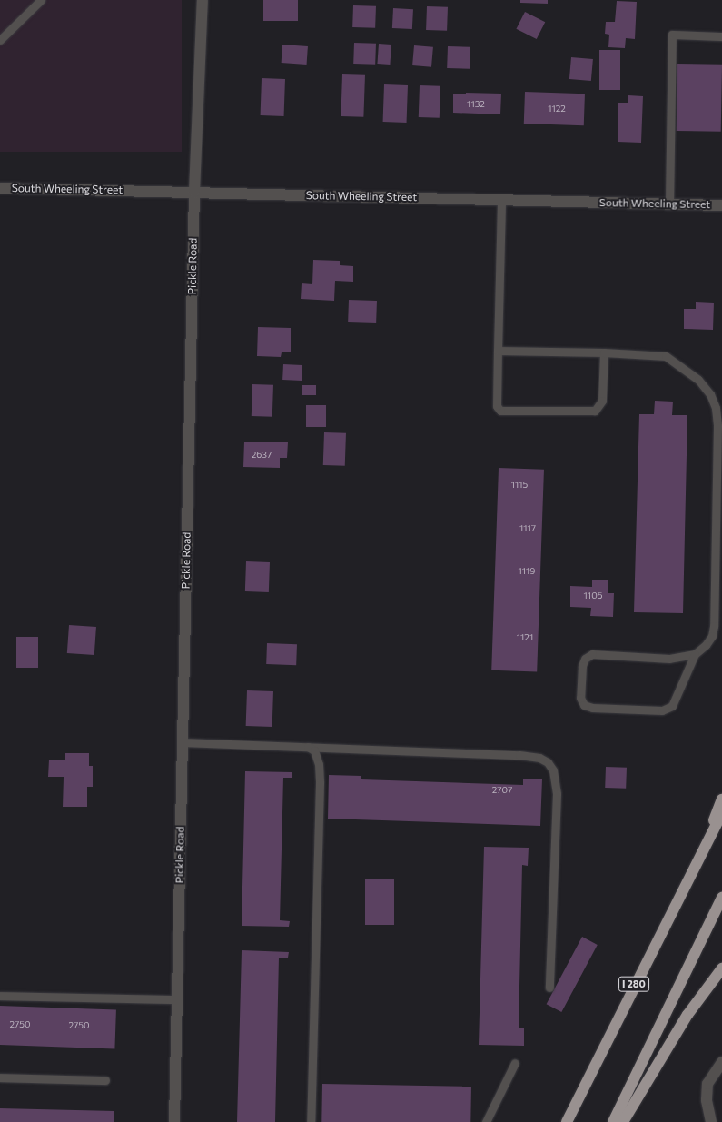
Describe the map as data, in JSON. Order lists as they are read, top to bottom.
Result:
{
  "streets": {
    "highway": ["I 280"],
    "street": ["South Wheeling Street", "Pickle Road"]
  },
  "crossings": [
    ["South Wheeling Street", "Pickle Road"]
  ],
  "house_numbers": [
    "1132",
    "1122",
    "2637",
    "1115",
    "1117",
    "1119",
    "1105",
    "1121",
    "2707",
    "2750",
    "2750"
  ]
}
